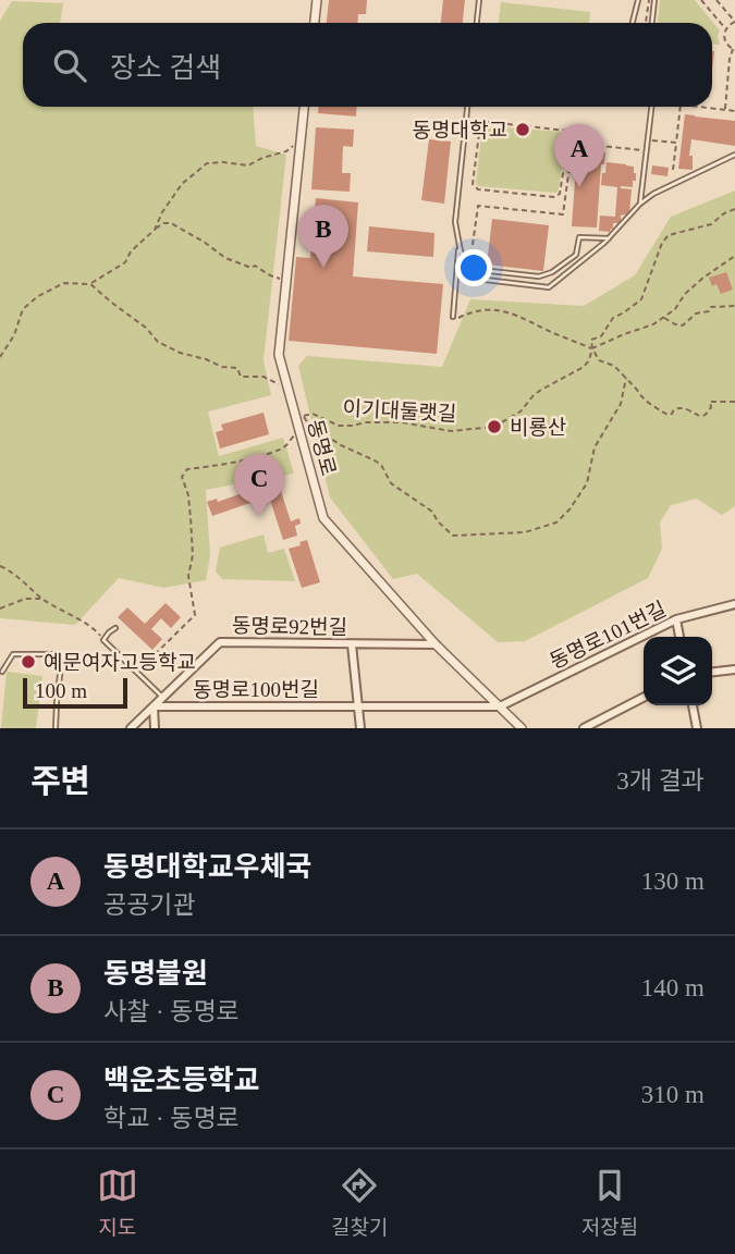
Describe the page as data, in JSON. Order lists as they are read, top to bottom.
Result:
{
  "streets": {
    "street": [
      "동명로",
      "동명로92번길",
      "동명로101번길",
      "동명로100번길"
    ],
    "path": ["이기대둘랫길"]
  },
  "crossings": [
    ["동명로", "동명로92번길"],
    ["동명로", "동명로101번길"],
    ["동명로", "동명로100번길"],
    ["동명로92번길", "동명로100번길"],
    ["동명로101번길", "동명로100번길"]
  ],
  "places": ["동명대학교", "비룡산", "예문여자고등학교"],
  "scale_bar": "100 m",
  "page": {
    "search": "장소 검색",
    "pins": ["A", "B", "C"],
    "scale": "100 m",
    "heading": ["주변", "3개 결과"],
    "list": [
      {
        "mark": "A",
        "name": "동명대학교우체국",
        "note": "공공기관",
        "value": "130 m"
      },
      {
        "mark": "B",
        "name": "동명불원",
        "note": "사찰 · 동명로",
        "value": "140 m"
      },
      {
        "mark": "C",
        "name": "백운초등학교",
        "note": "학교 · 동명로",
        "value": "310 m"
      }
    ],
    "nav": ["지도", "길찾기", "저장됨"]
  }
}
